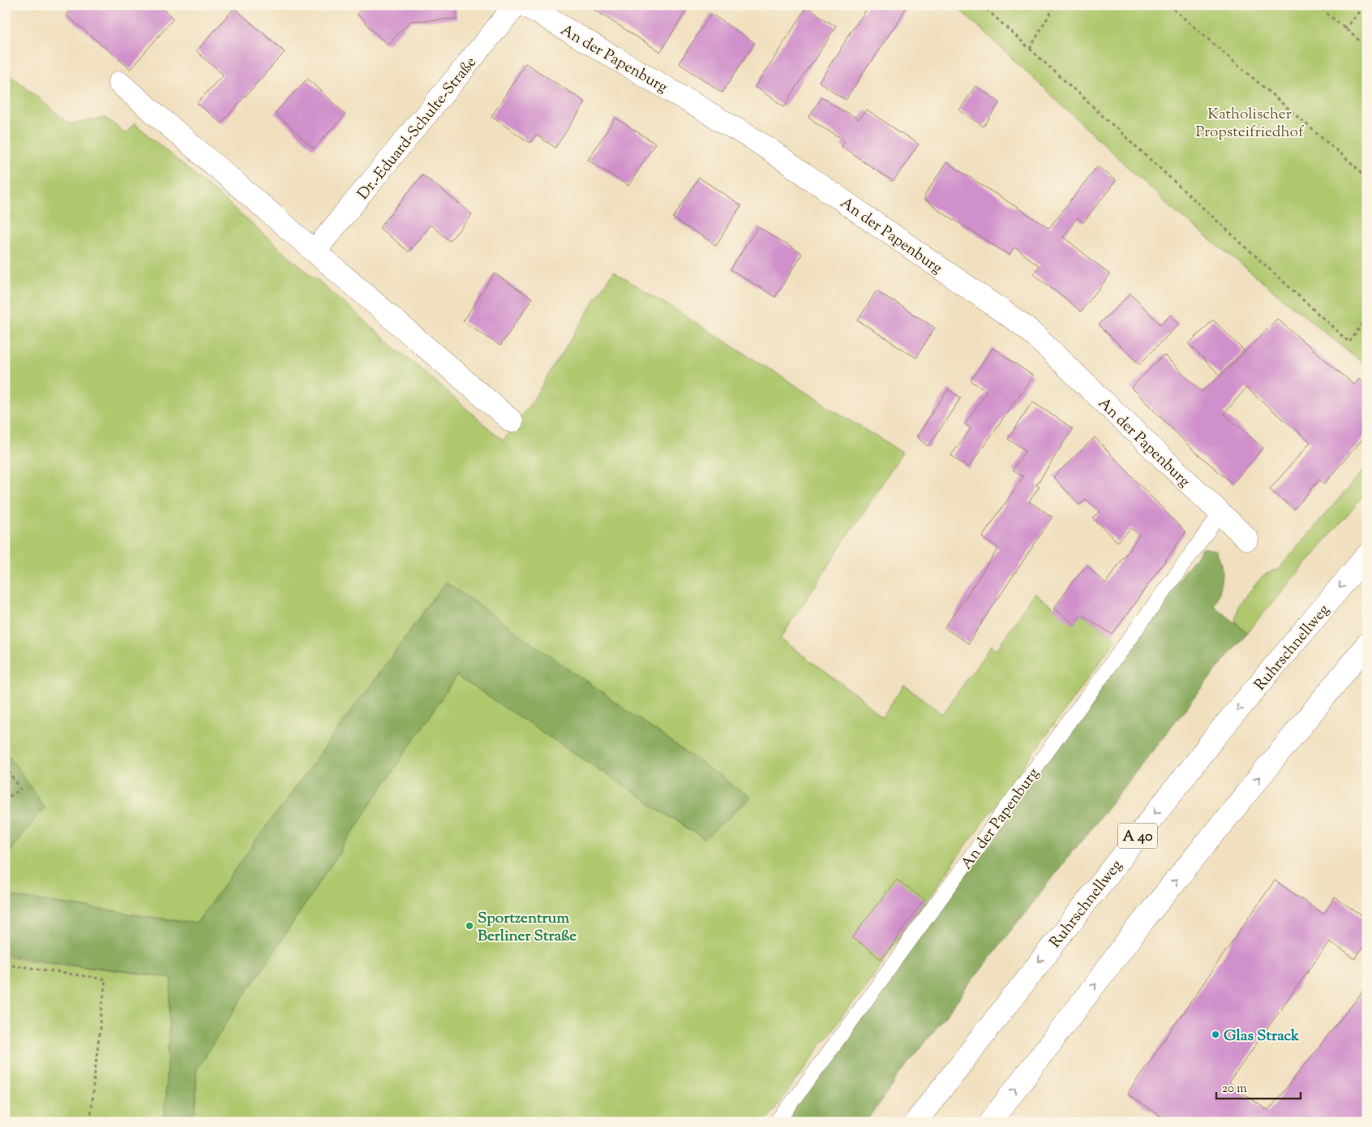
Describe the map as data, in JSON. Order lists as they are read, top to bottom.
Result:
{
  "streets": {
    "main road": [
      "An der Papenburg",
      "Dr.-Eduard-Schulte-Straße",
      "Ruhrschnellweg",
      "A 40"
    ]
  },
  "parks": ["Katholischer Propsteifriedhof"],
  "places": ["Sportzentrum Berliner Straße", "Glas Strack"],
  "scale_bar": "20 m"
}
